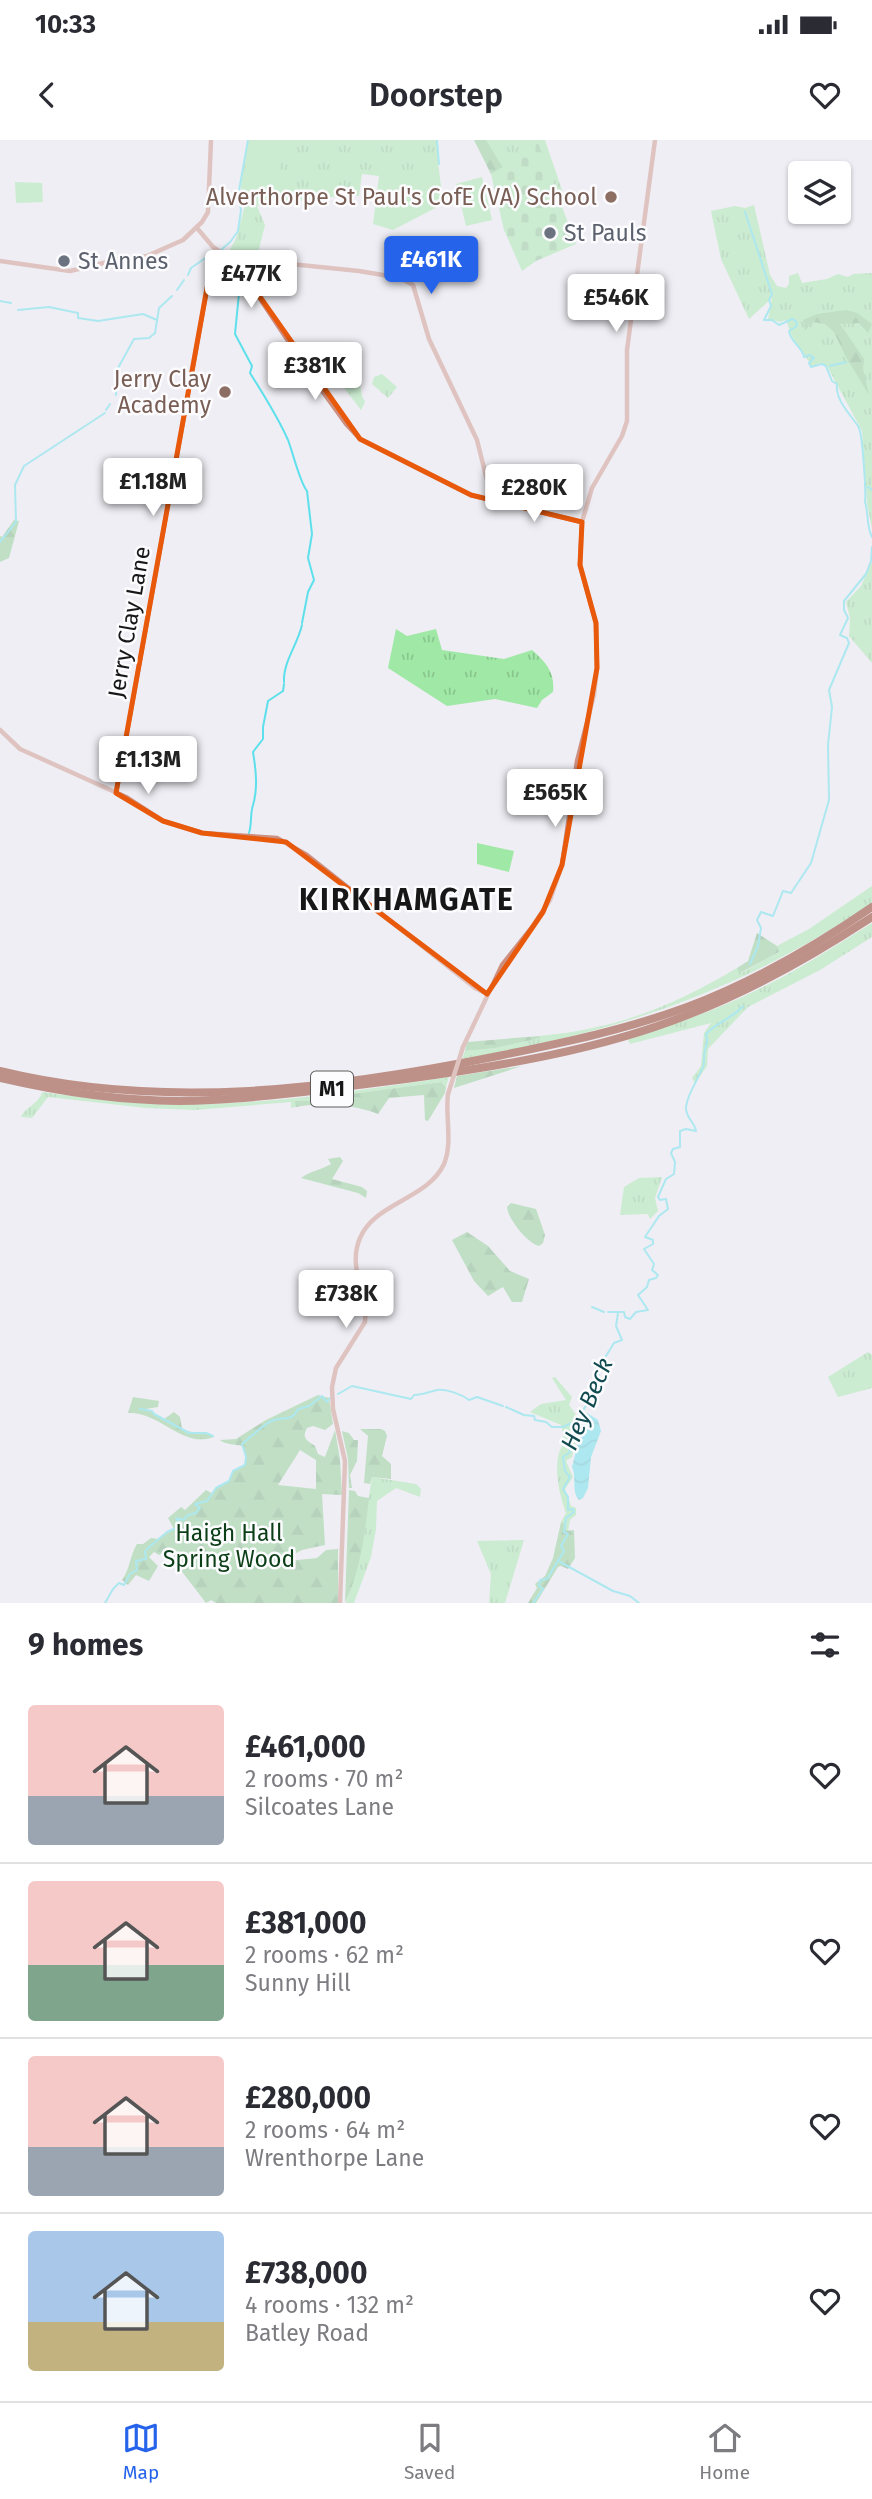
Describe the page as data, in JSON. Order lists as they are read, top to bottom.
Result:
{
  "streets": {
    "highway": ["M1"],
    "street": ["Jerry Clay Lane"]
  },
  "districts": ["KIRKHAMGATE"],
  "water": ["Hey Beck"],
  "parks": ["Haigh Hall Spring Wood"],
  "places": [
    "Alverthorpe St Paul's CofE (VA) School",
    "St Pauls",
    "St Annes",
    "Jerry Clay Academy"
  ],
  "page": {
    "status": "10:33",
    "header": "Doorstep",
    "price": [
      "£461K",
      "£477K",
      "£546K",
      "£381K",
      "£1.18M",
      "£280K",
      "£1.13M",
      "£565K",
      "£738K"
    ],
    "heading": "9 homes",
    "list": [
      {
        "name": "£461,000",
        "note": "2 rooms · 70 m² · Silcoates Lane"
      },
      {
        "name": "£381,000",
        "note": "2 rooms · 62 m² · Sunny Hill"
      },
      {
        "name": "£280,000",
        "note": "2 rooms · 64 m² · Wrenthorpe Lane"
      },
      {
        "name": "£738,000",
        "note": "4 rooms · 132 m² · Batley Road"
      }
    ],
    "tabs": ["Map", "Saved", "Home"]
  }
}
